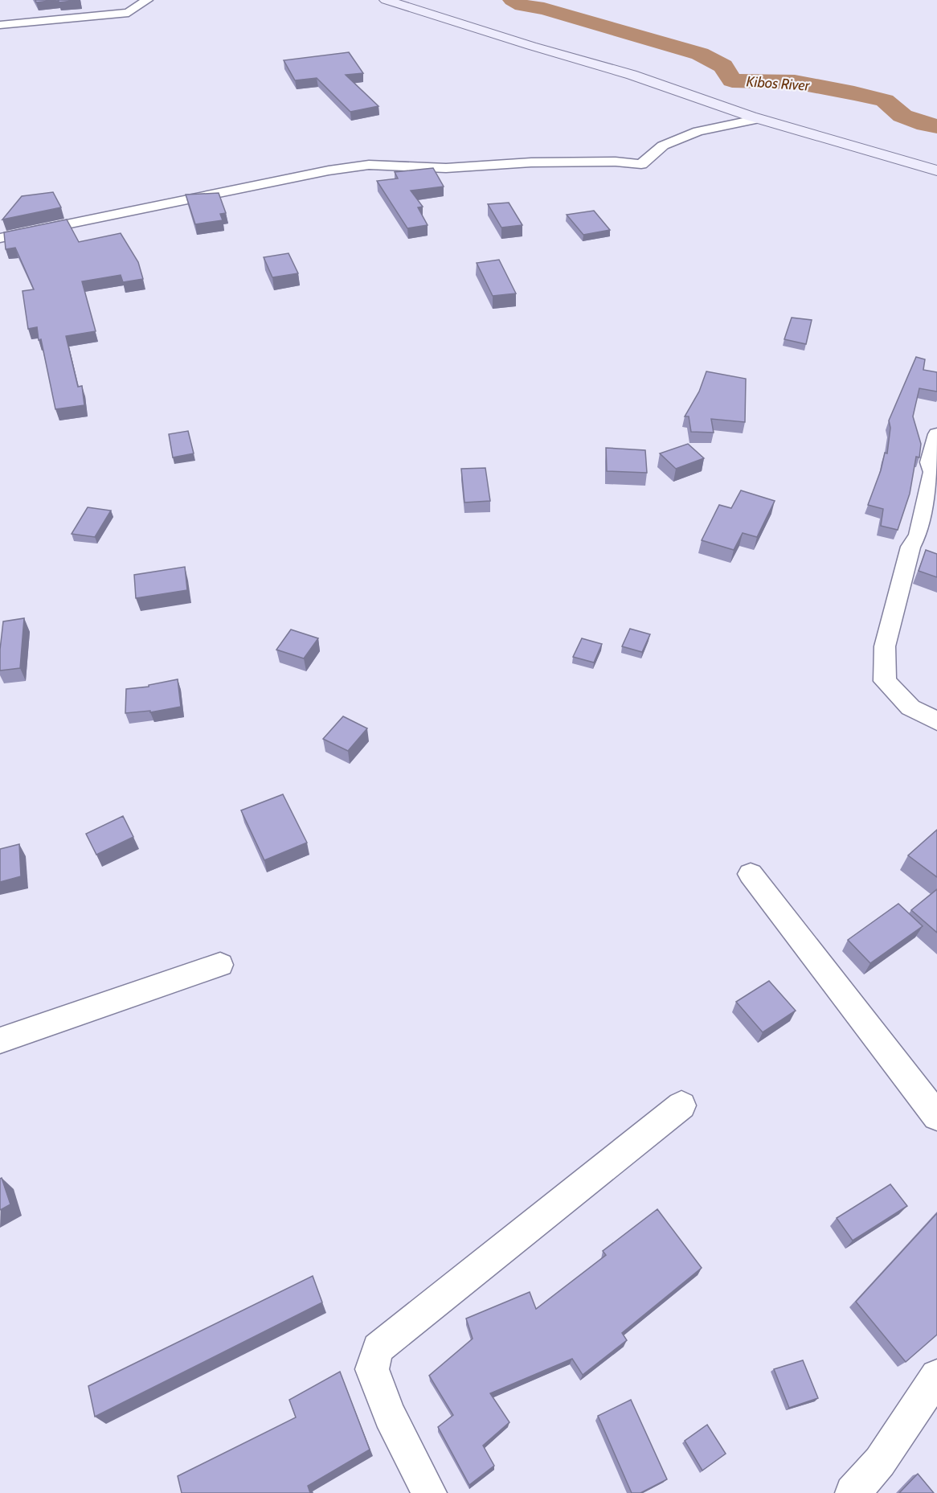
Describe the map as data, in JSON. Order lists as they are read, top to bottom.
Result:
{
  "water": ["Kibos River"]
}
